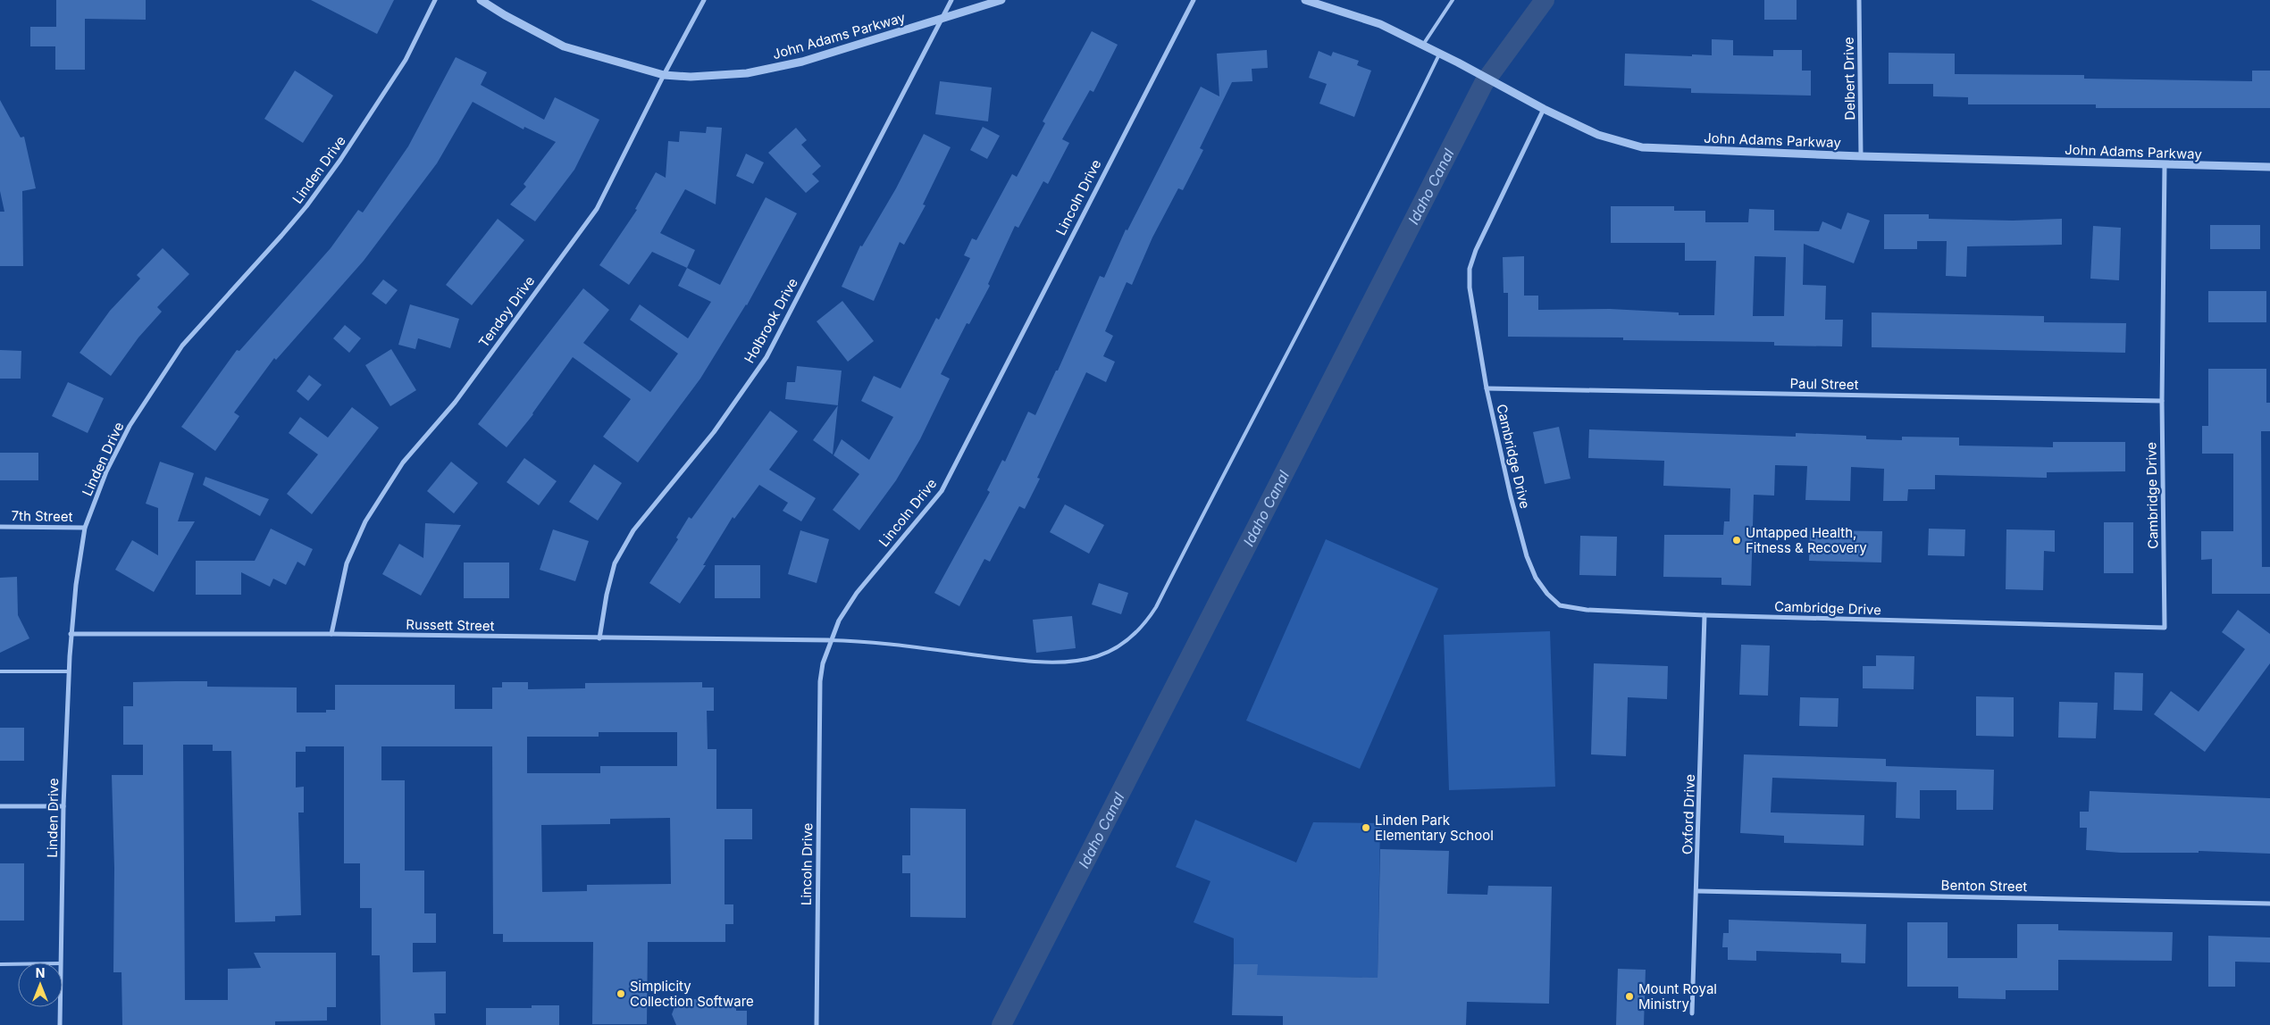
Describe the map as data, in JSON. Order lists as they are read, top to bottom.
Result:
{
  "streets": {
    "street": [
      "John Adams Parkway",
      "Delbert Drive",
      "Linden Drive",
      "Lincoln Drive",
      "Tendoy Drive",
      "Holbrook Drive",
      "Paul Street",
      "Cambridge Drive",
      "7th Street",
      "Russett Street",
      "Oxford Drive",
      "Benton Street"
    ]
  },
  "crossings": [
    ["John Adams Parkway", "Delbert Drive"],
    ["John Adams Parkway", "Tendoy Drive"],
    ["John Adams Parkway", "Holbrook Drive"],
    ["John Adams Parkway", "Cambridge Drive"],
    ["Linden Drive", "7th Street"],
    ["Linden Drive", "Russett Street"],
    ["Lincoln Drive", "Russett Street"],
    ["Tendoy Drive", "Russett Street"],
    ["Holbrook Drive", "Russett Street"],
    ["Paul Street", "Cambridge Drive"],
    ["Cambridge Drive", "Oxford Drive"],
    ["Oxford Drive", "Benton Street"]
  ],
  "water": ["Idaho Canal"],
  "places": [
    "Untapped Health, Fitness & Recovery",
    "Linden Park Elementary School",
    "Simplicity Collection Software",
    "Mount Royal Ministry"
  ],
  "north": "top"
}
